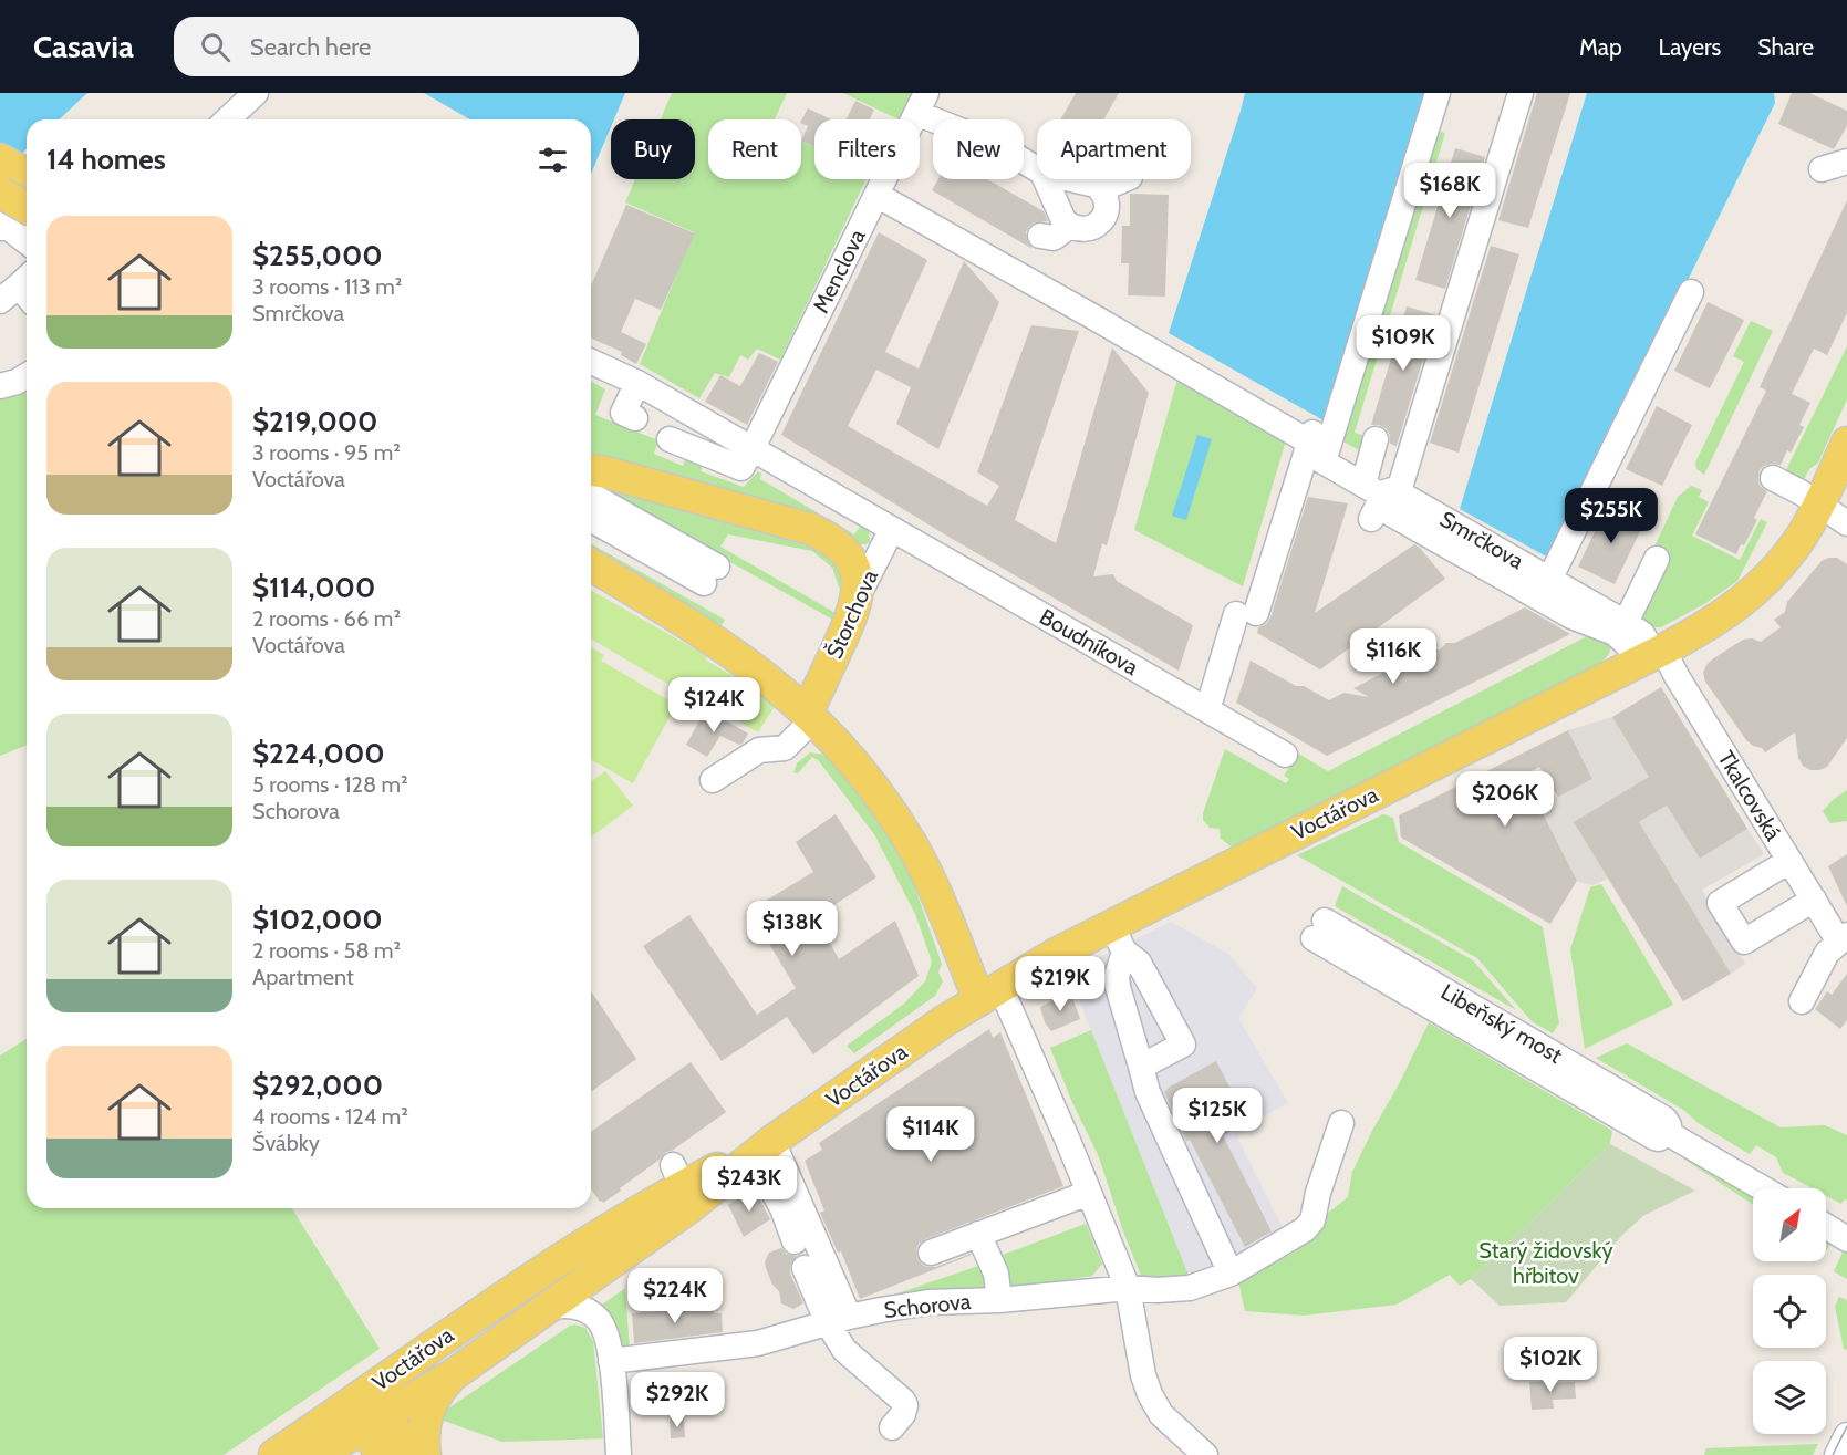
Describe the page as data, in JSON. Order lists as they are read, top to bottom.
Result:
{
  "streets": {
    "main road": ["Štorchova", "Voctářova"],
    "street": [
      "Menclova",
      "Smrčkova",
      "Boudníkova",
      "Tkalcovská",
      "Libeňský most",
      "Schorova"
    ]
  },
  "crossings": [
    ["Menclova", "Smrčkova"],
    ["Smrčkova", "Tkalcovská"],
    ["Smrčkova", "Voctářova"],
    ["Štorchova", "Boudníkova"],
    ["Tkalcovská", "Voctářova"]
  ],
  "parks": ["Starý židovský hřbitov"],
  "north": "top right",
  "page": {
    "header": "Casavia",
    "search": "Search here",
    "nav": ["Map", "Layers", "Share"],
    "chip": [
      "Buy",
      "Rent",
      "Filters",
      "New",
      "Apartment"
    ],
    "heading": "14 homes",
    "price": [
      "$168K",
      "$109K",
      "$255K",
      "$116K",
      "$124K",
      "$206K",
      "$138K",
      "$219K",
      "$125K",
      "$114K",
      "$243K",
      "$224K",
      "$102K",
      "$292K"
    ],
    "list": [
      {
        "name": "$255,000",
        "note": "3 rooms · 113 m² · Smrčkova"
      },
      {
        "name": "$219,000",
        "note": "3 rooms · 95 m² · Voctářova"
      },
      {
        "name": "$114,000",
        "note": "2 rooms · 66 m² · Voctářova"
      },
      {
        "name": "$224,000",
        "note": "5 rooms · 128 m² · Schorova"
      },
      {
        "name": "$102,000",
        "note": "2 rooms · 58 m² · Apartment"
      },
      {
        "name": "$292,000",
        "note": "4 rooms · 124 m² · Švábky"
      }
    ]
  }
}
